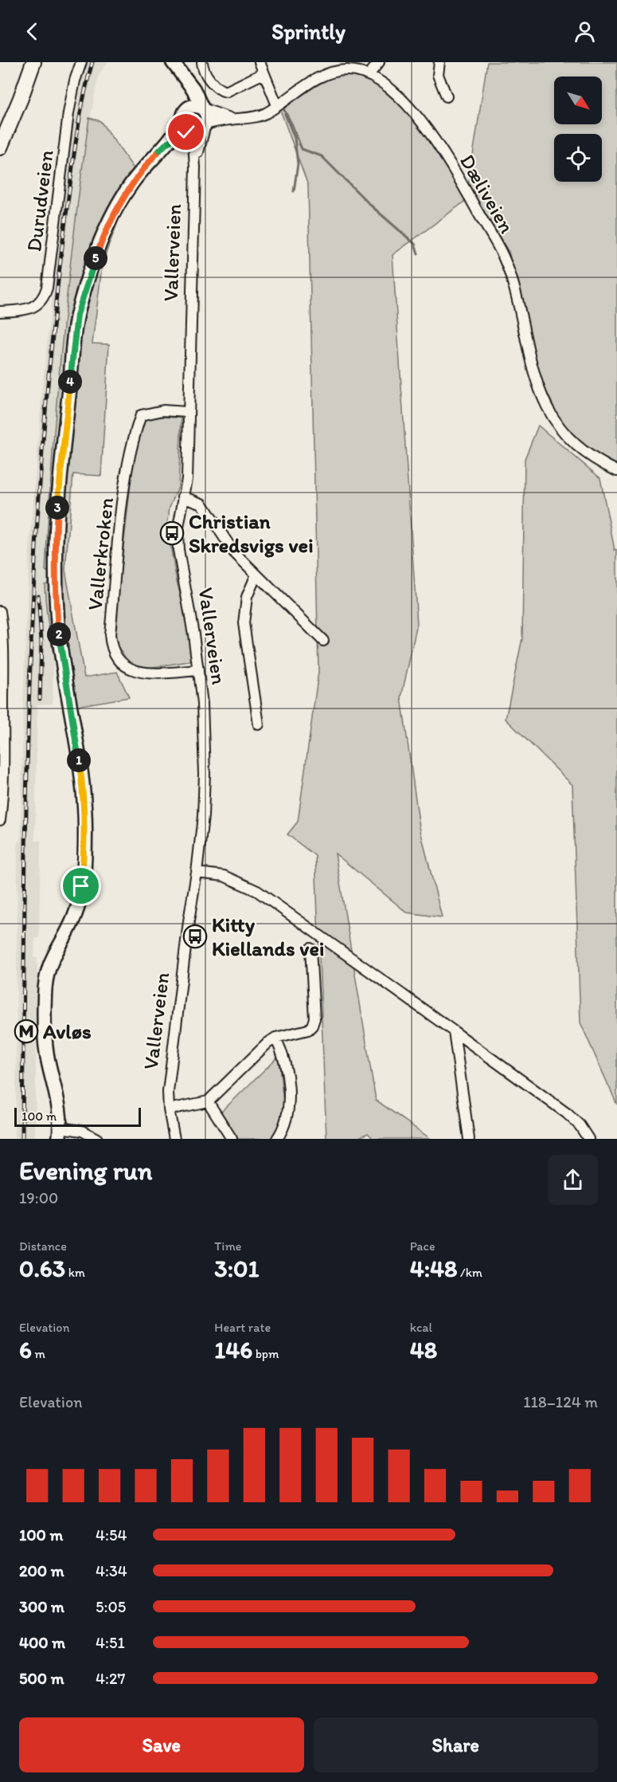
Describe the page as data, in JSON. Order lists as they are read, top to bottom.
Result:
{
  "streets": {
    "street": [
      "Dæliveien",
      "Durudveien",
      "Vallerveien",
      "Vallerkroken"
    ]
  },
  "crossings": [
    ["Dæliveien", "Vallerveien"],
    ["Vallerveien", "Vallerkroken"]
  ],
  "places": {
    "bus stop": ["Christian Skredsvigs vei", "Kitty Kiellands vei"],
    "metro station": ["Avløs"]
  },
  "scale_bar": "100 m",
  "north": "bottom right",
  "page": {
    "header": "Sprintly",
    "pins": [
      "5",
      "4",
      "3",
      "2",
      "1"
    ],
    "scale": "100 m",
    "heading": ["Evening run", "19:00"],
    "stats": [
      ["Distance", "0.63 km"],
      ["Time", "3:01"],
      ["Pace", "4:48 /km"],
      ["Elevation", "6 m"],
      ["Heart rate", "146 bpm"],
      ["kcal", "48"]
    ],
    "chart": ["Elevation", "118–124 m"],
    "list": [
      {
        "name": "100 m",
        "note": "4:54"
      },
      {
        "name": "200 m",
        "note": "4:34"
      },
      {
        "name": "300 m",
        "note": "5:05"
      },
      {
        "name": "400 m",
        "note": "4:51"
      },
      {
        "name": "500 m",
        "note": "4:27"
      }
    ],
    "buttons": ["Save", "Share"]
  }
}
